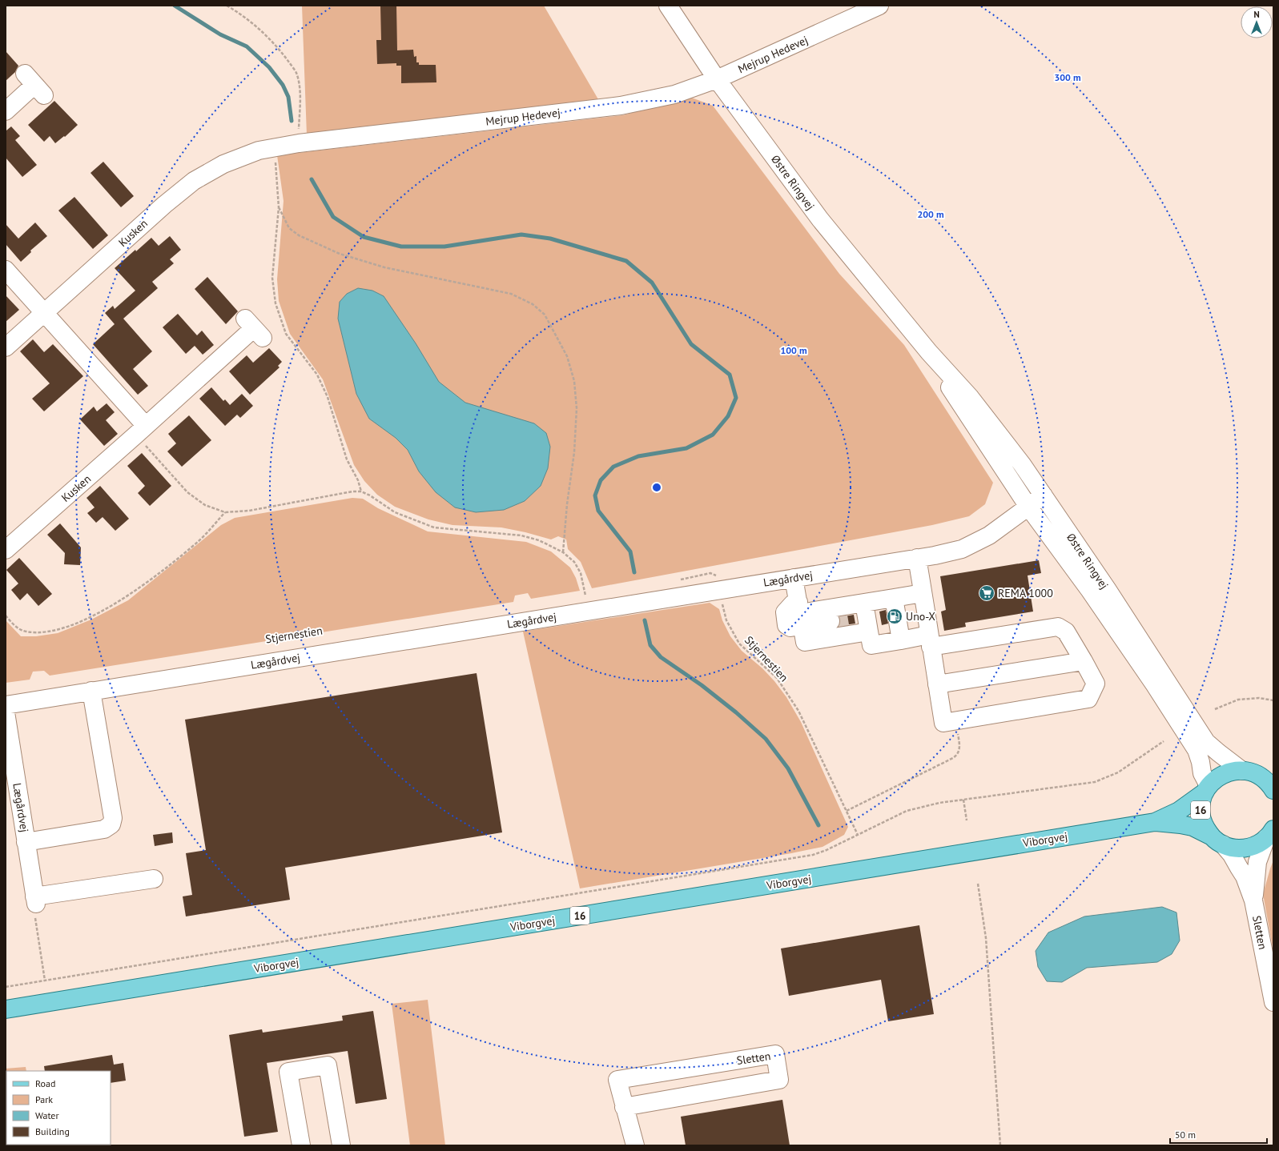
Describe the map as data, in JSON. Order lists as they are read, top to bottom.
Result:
{
  "streets": {
    "main road": ["16", "Viborgvej"],
    "street": [
      "Mejrup Hedevej",
      "Østre Ringvej",
      "Kusken",
      "Lægårdvej",
      "Sletten"
    ],
    "path": ["Stjernestien"]
  },
  "crossings": [
    ["Mejrup Hedevej", "Østre Ringvej"],
    ["Mejrup Hedevej", "Kusken"],
    ["Østre Ringvej", "Lægårdvej"],
    ["Østre Ringvej", "16"],
    ["Østre Ringvej", "Viborgvej"],
    ["Lægårdvej", "Stjernestien"],
    ["16", "Viborgvej"],
    ["16", "Sletten"],
    ["Viborgvej", "Sletten"]
  ],
  "places": {
    "supermarket": ["REMA 1000"],
    "fuel station": ["Uno-X"]
  },
  "legend": [
    "Road",
    "Park",
    "Water",
    "Building"
  ],
  "scale_bar": "50 m",
  "north": "top",
  "rings": ["300 m", "200 m", "100 m"]
}
